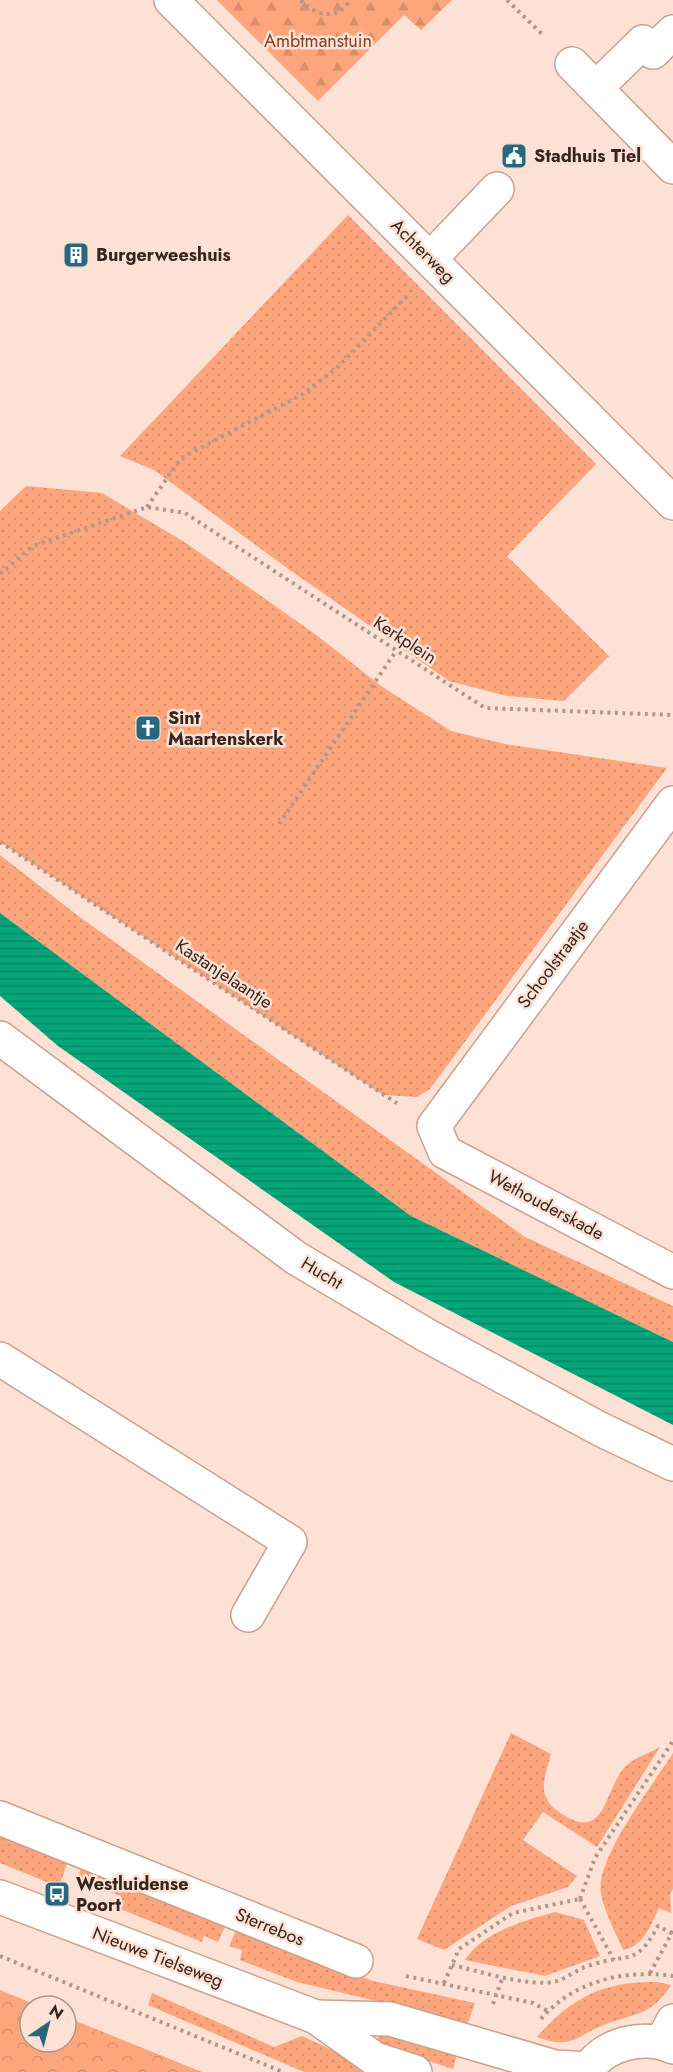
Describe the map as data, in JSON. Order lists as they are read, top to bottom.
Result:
{
  "streets": {
    "street": [
      "Achterweg",
      "Schoolstraatje",
      "Wethouderskade",
      "Hucht",
      "Sterrebos",
      "Nieuwe Tielseweg"
    ],
    "path": ["Kerkplein", "Kastanjelaantje"]
  },
  "crossings": [
    ["Schoolstraatje", "Kastanjelaantje"],
    ["Schoolstraatje", "Wethouderskade"],
    ["Kastanjelaantje", "Wethouderskade"]
  ],
  "parks": ["Ambtmanstuin"],
  "places": {
    "public building": ["Stadhuis Tiel"],
    "building": ["Burgerweeshuis"],
    "church": ["Sint Maartenskerk"],
    "bus stop": ["Westluidense Poort"]
  },
  "north": "top right"
}
